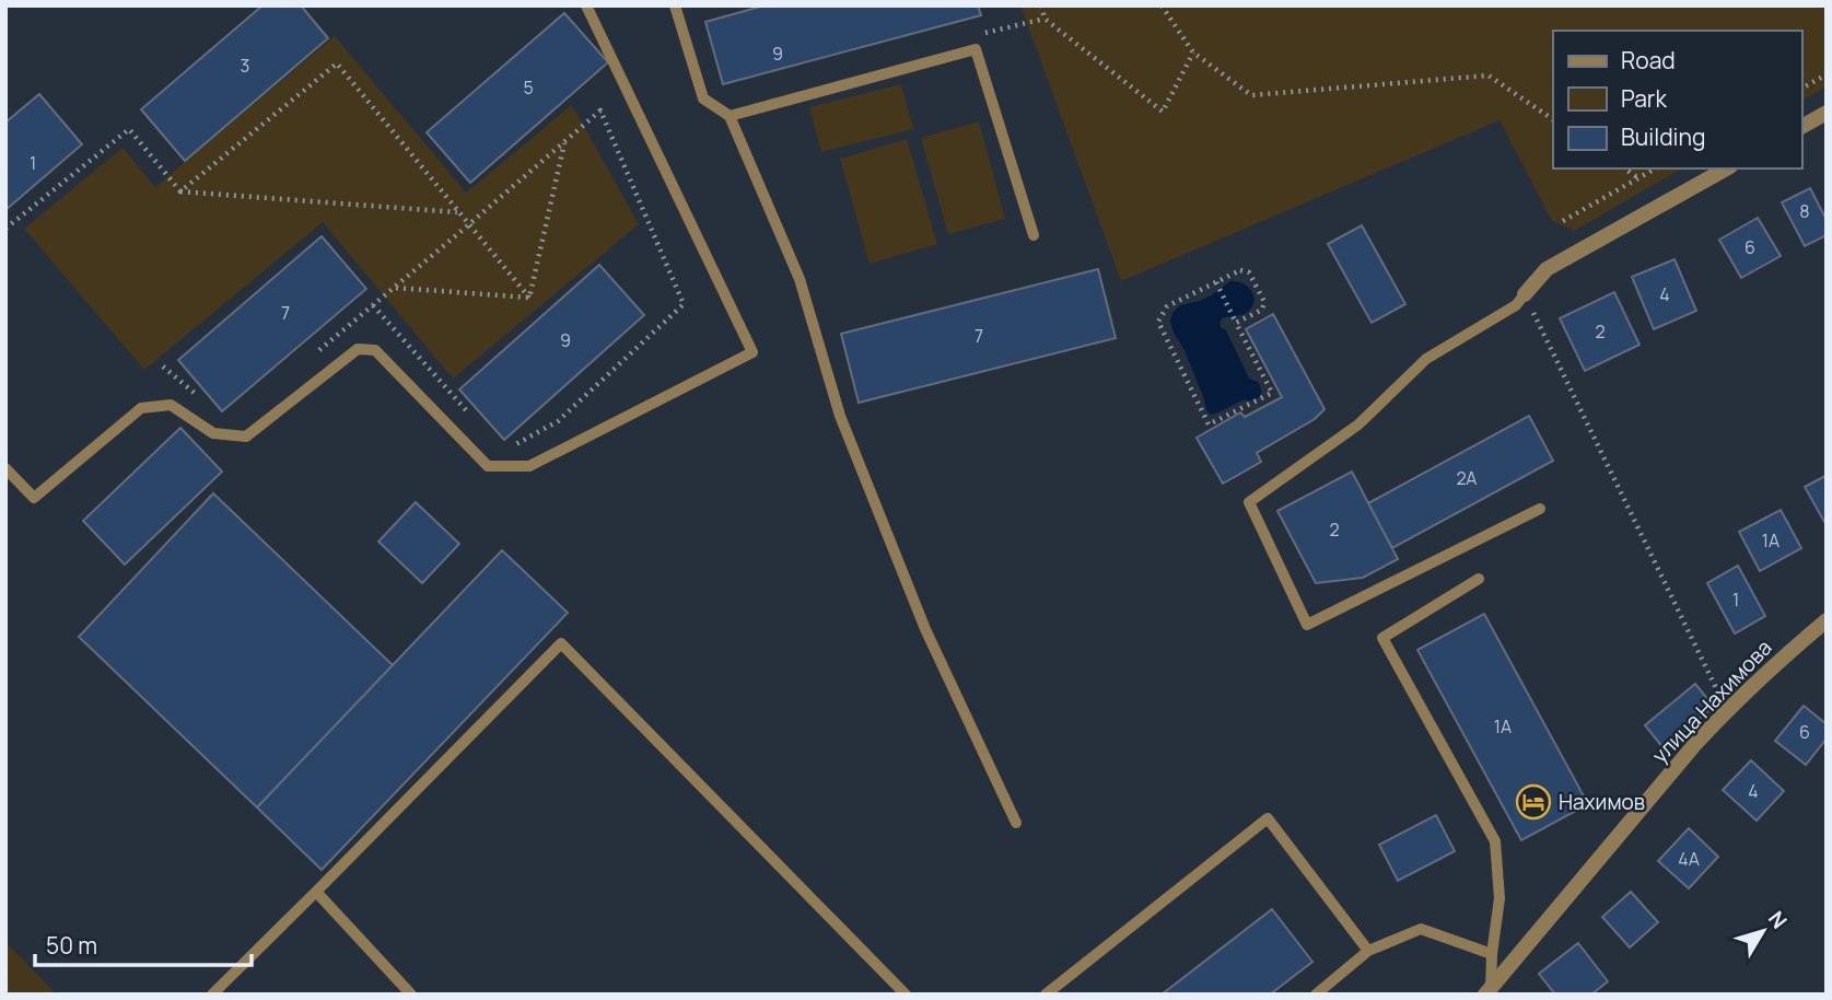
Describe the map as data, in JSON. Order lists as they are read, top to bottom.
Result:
{
  "streets": {
    "street": ["улица Нахимова"]
  },
  "places": {
    "hotel": ["Нахимов"]
  },
  "house_numbers": [
    "9",
    "3",
    "5",
    "1",
    "8",
    "6",
    "4",
    "7",
    "2",
    "7",
    "9",
    "2А",
    "2",
    "1А",
    "1",
    "1А",
    "6",
    "4",
    "4А"
  ],
  "legend": ["Road", "Park", "Building"],
  "scale_bar": "50 m",
  "north": "top right"
}
